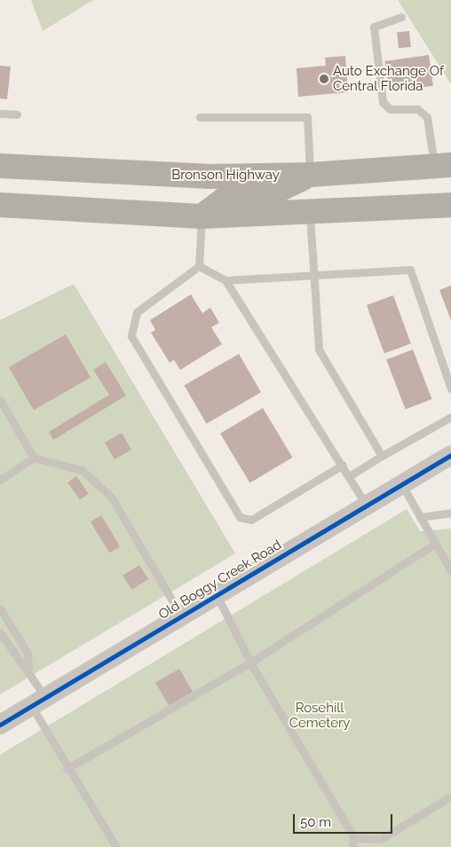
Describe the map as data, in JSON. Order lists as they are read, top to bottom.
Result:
{
  "streets": {
    "highway": ["Bronson Highway"],
    "street": ["Old Boggy Creek Road"]
  },
  "parks": ["Rosehill Cemetery"],
  "places": ["Auto Exchange Of Central Florida"],
  "scale_bar": "50 m"
}
